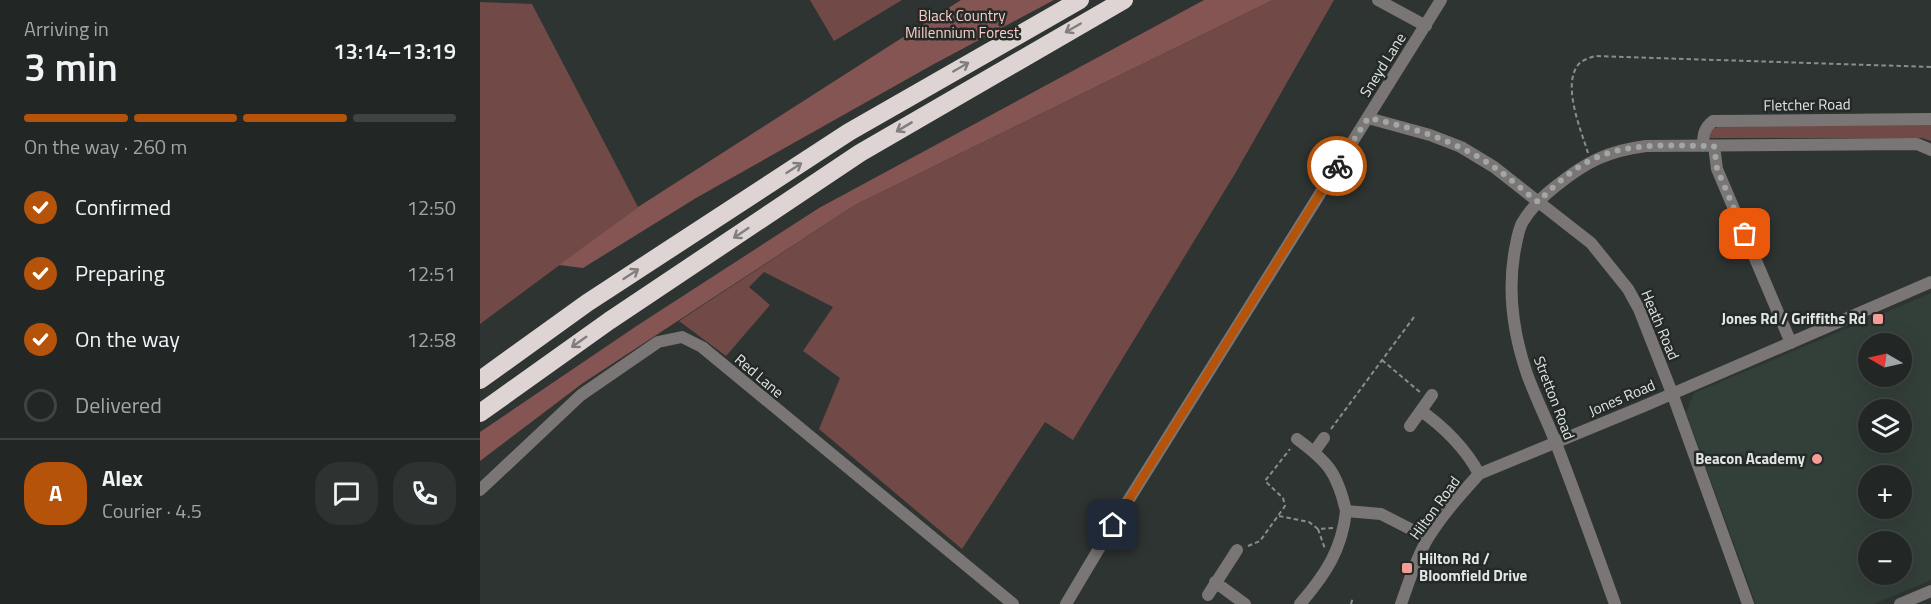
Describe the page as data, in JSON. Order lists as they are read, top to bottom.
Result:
{
  "streets": {
    "street": [
      "Sneyd Lane",
      "Fletcher Road",
      "Heath Road",
      "Red Lane",
      "Stretton Road",
      "Jones Road",
      "Hilton Road"
    ]
  },
  "crossings": [
    ["Sneyd Lane", "Heath Road"],
    ["Heath Road", "Stretton Road"],
    ["Heath Road", "Jones Road"],
    ["Stretton Road", "Jones Road"],
    ["Stretton Road", "Hilton Road"],
    ["Jones Road", "Hilton Road"]
  ],
  "parks": ["Black Country Millennium Forest"],
  "places": {
    "transit": ["Jones Rd / Griffiths Rd", "Hilton Rd / Bloomfield Drive"],
    "other": ["Beacon Academy"]
  },
  "north": "left",
  "page": {
    "heading": ["3 min", "Arriving in", "13:14–13:19"],
    "panel": ["Alex", "Courier · 4.5"],
    "bar": "On the way · 260 m",
    "list": [
      ["Confirmed", "12:50"],
      ["Preparing", "12:51"],
      ["On the way", "12:58"],
      "Delivered"
    ],
    "map_buttons": ["+", "−"],
    "round": "A"
  }
}
